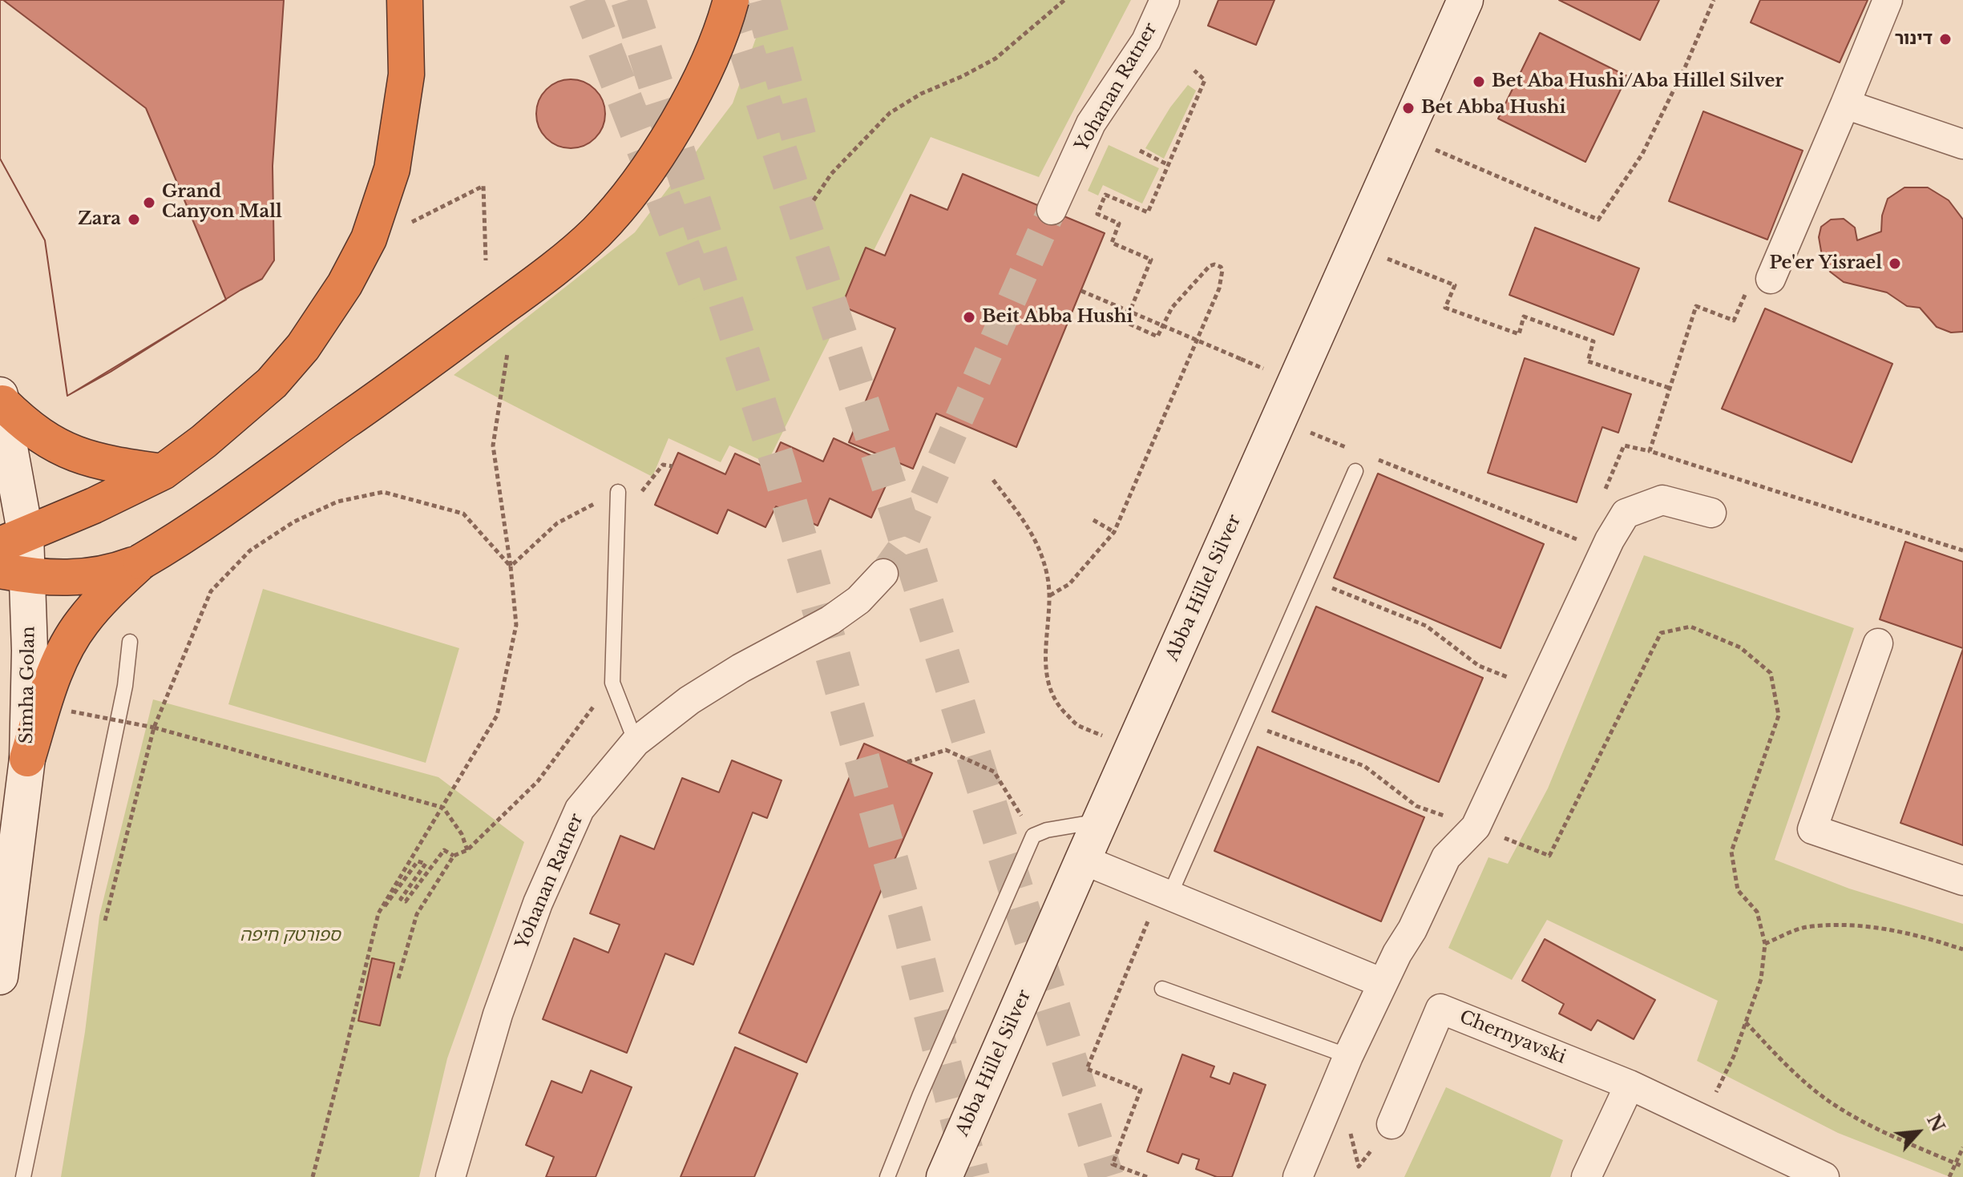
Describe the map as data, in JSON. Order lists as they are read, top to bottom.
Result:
{
  "streets": {
    "street": [
      "Yohanan Ratner",
      "Abba Hillel Silver",
      "Simha Golan",
      "Chernyavski"
    ]
  },
  "parks": ["ספורטק חיפה"],
  "places": [
    "דינור",
    "Bet Aba Hushi/Aba Hillel Silver",
    "Bet Abba Hushi",
    "Grand Canyon Mall",
    "Zara",
    "Pe'er Yisrael",
    "Beit Abba Hushi"
  ],
  "north": "top right"
}
